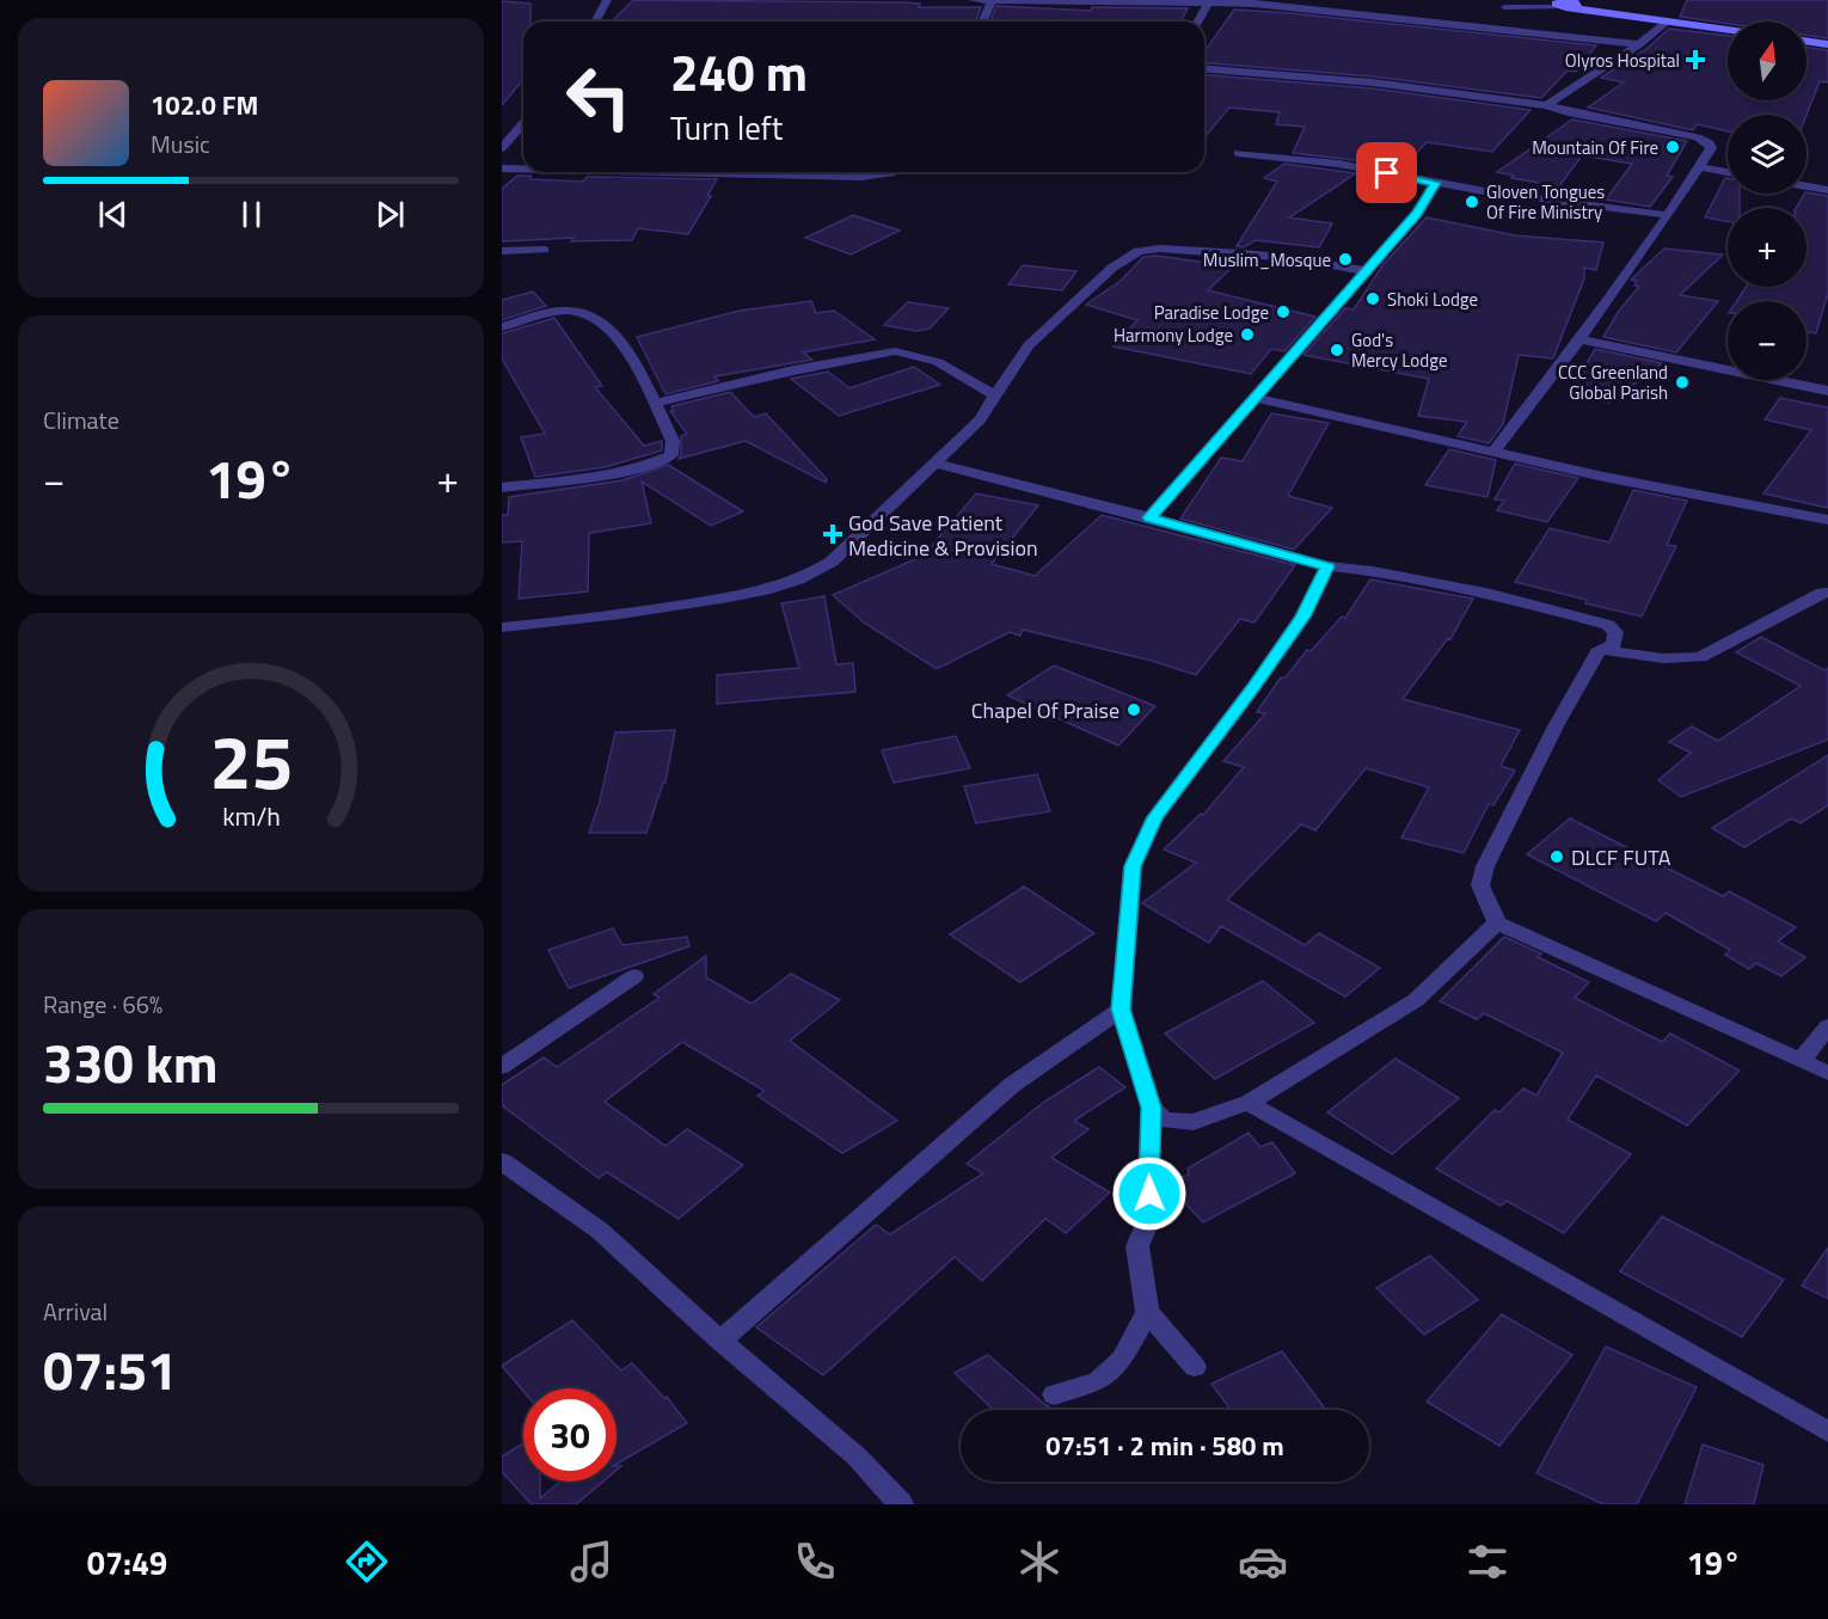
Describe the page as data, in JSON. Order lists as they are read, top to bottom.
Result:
{
  "places": {
    "health": ["Olyros Hospital", "God Save Patient Medicine & Provision"],
    "other": [
      "Mountain Of Fire",
      "Gloven Tongues Of Fire Ministry",
      "Muslim_Mosque",
      "Shoki Lodge",
      "Paradise Lodge",
      "Harmony Lodge",
      "God's Mercy Lodge",
      "CCC Greenland Global Parish",
      "Chapel Of Praise",
      "DLCF FUTA"
    ]
  },
  "north": "top",
  "page": {
    "map_buttons": ["+", "−"],
    "turn": ["240 m", "Turn left"],
    "song": ["102.0 FM", "Music"],
    "tile": [
      "Climate",
      ["Range · 66%", "330 km"],
      ["Arrival", "07:51"]
    ],
    "heat": ["−", "19°", "+"],
    "limit": "30",
    "trip": "07:51 · 2 min · 580 m",
    "tabs": ["07:49", "19°"],
    "gauge": ["25", "km/h"]
  }
}
